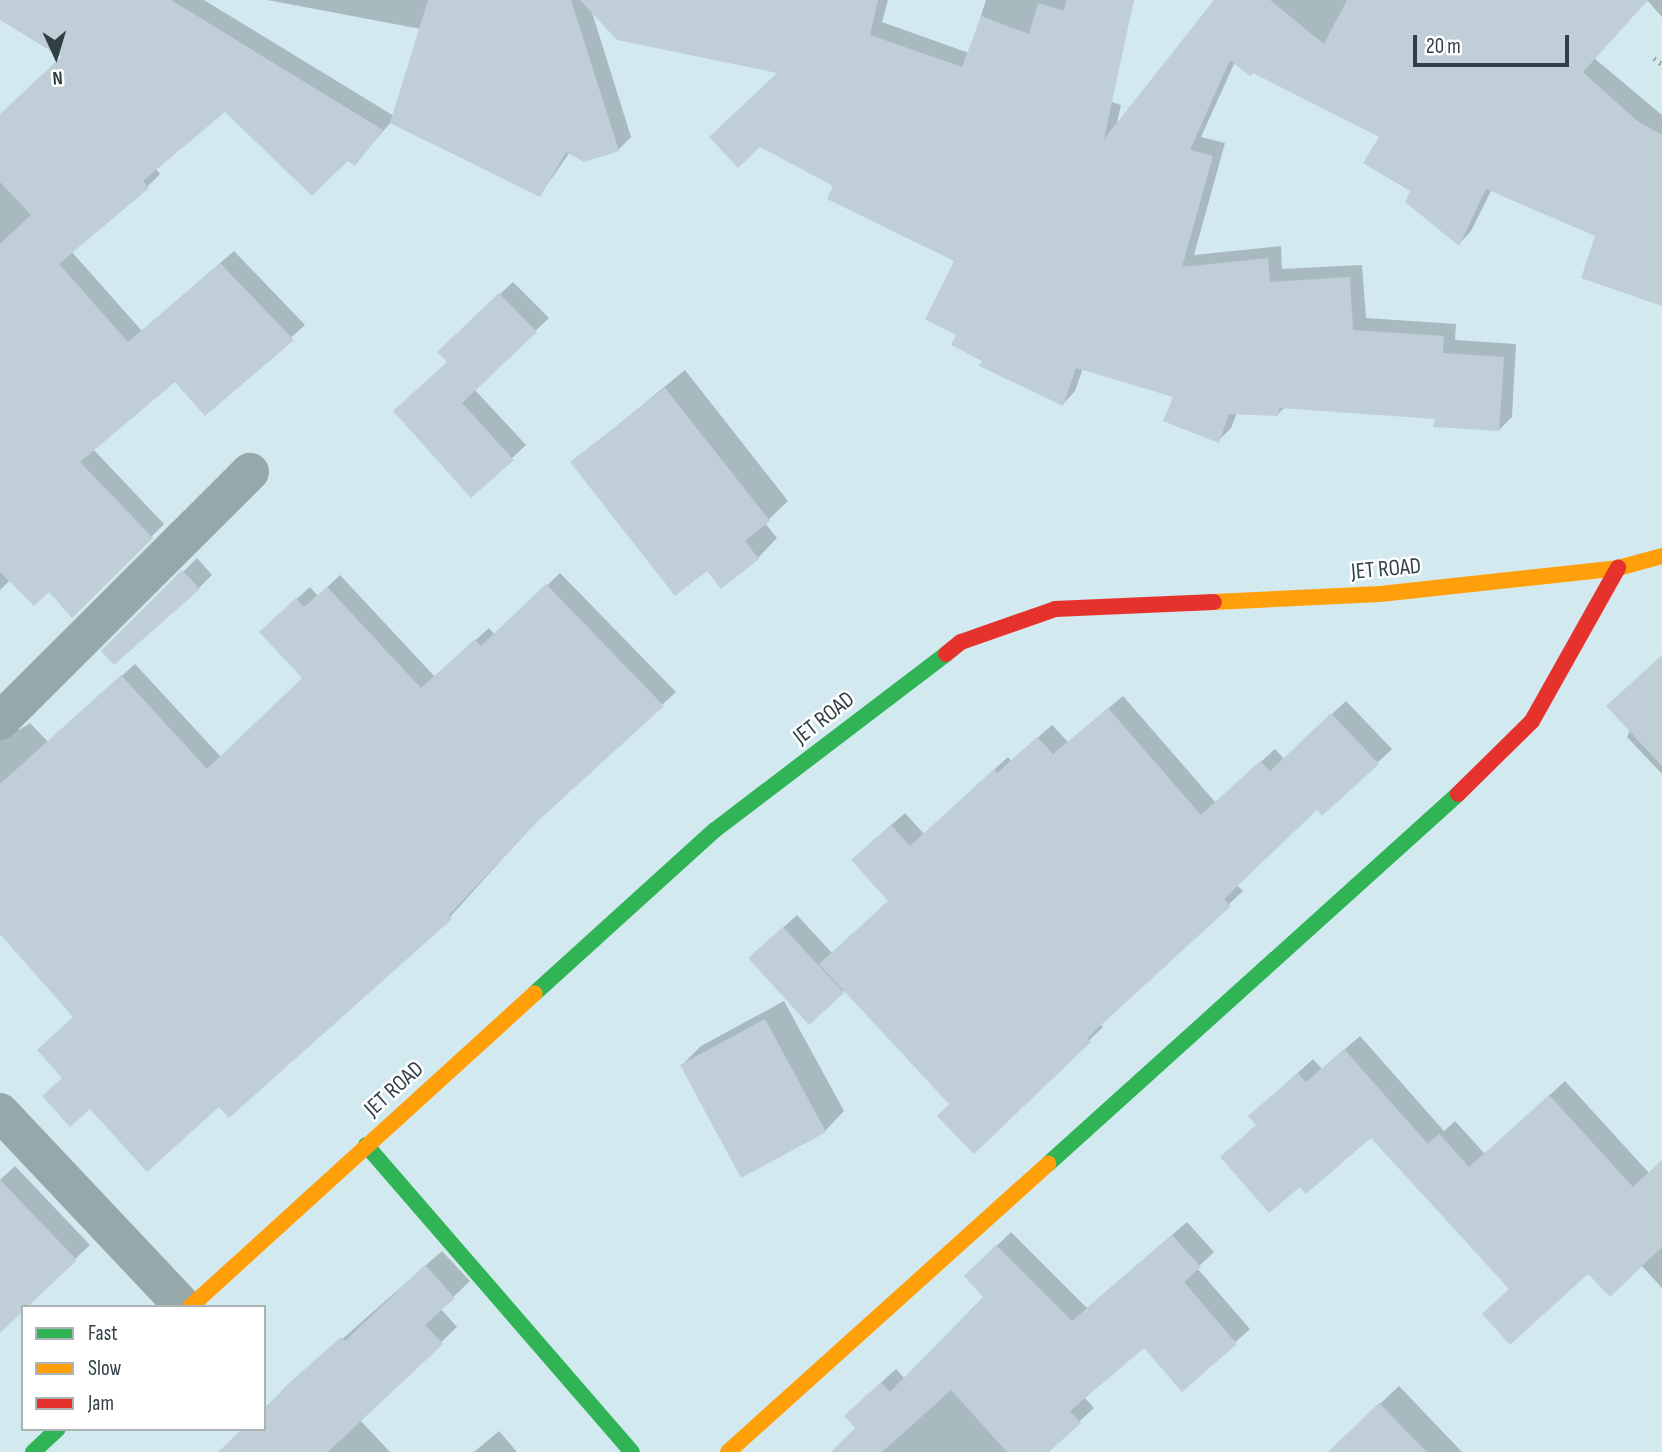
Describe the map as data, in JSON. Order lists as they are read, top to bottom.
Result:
{
  "streets": {
    "main road": ["JET ROAD"]
  },
  "legend": ["Fast", "Slow", "Jam"],
  "scale_bar": "20 m",
  "north": "bottom"
}
